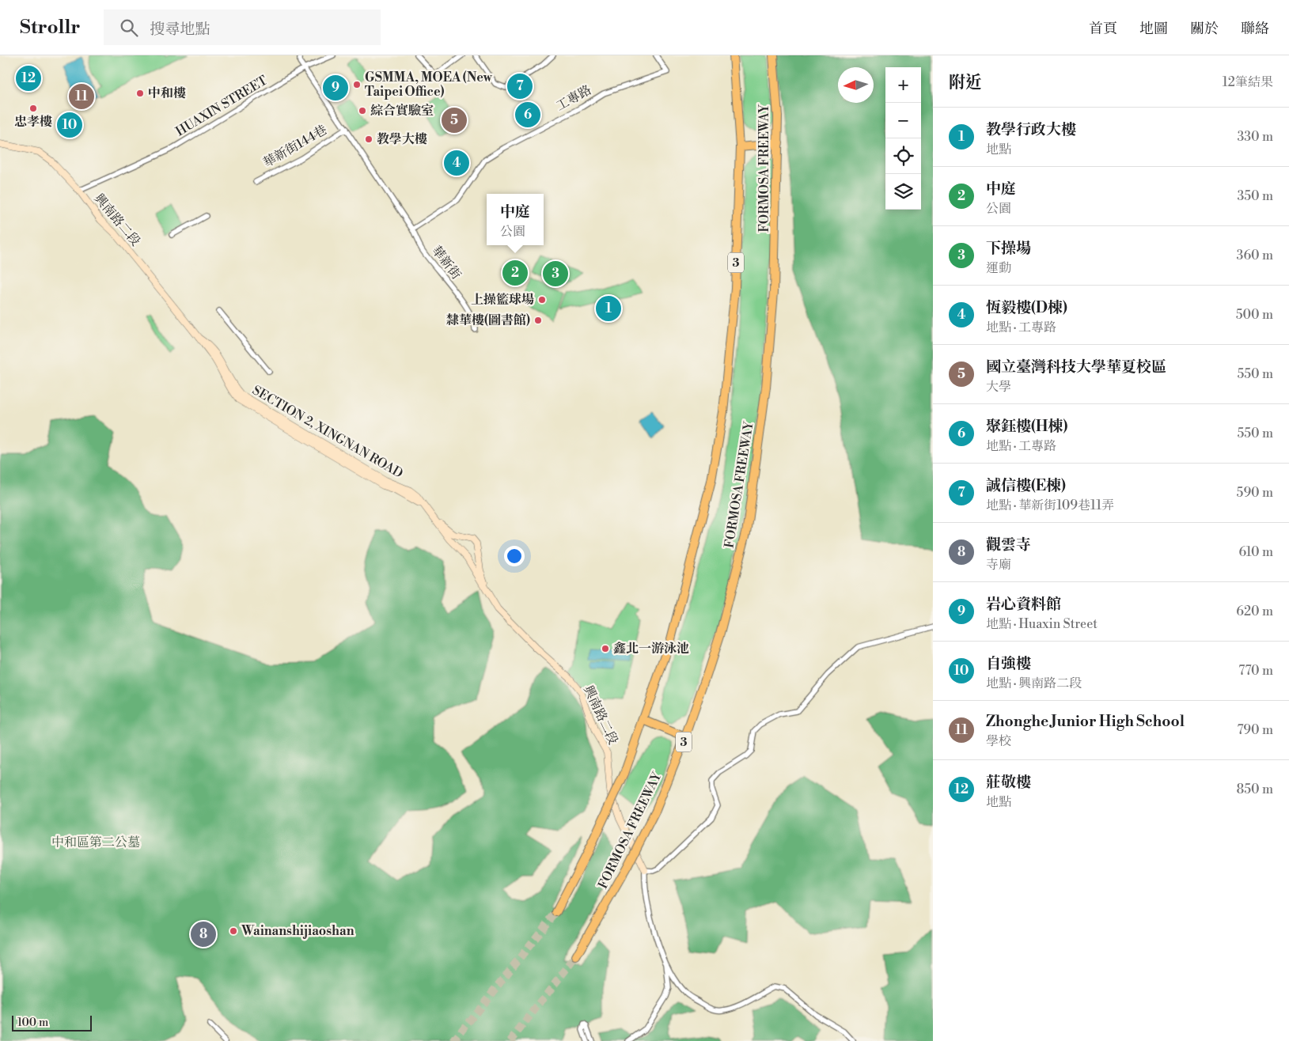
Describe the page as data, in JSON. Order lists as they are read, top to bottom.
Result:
{
  "streets": {
    "highway": ["FORMOSA FREEWAY", "3"],
    "street": [
      "工專路",
      "HUAXIN STREET",
      "華新街144巷",
      "興南路二段",
      "華新街",
      "SECTION 2, XINGNAN ROAD"
    ]
  },
  "crossings": [
    ["工專路", "華新街"],
    ["HUAXIN STREET", "興南路二段"],
    ["興南路二段", "SECTION 2, XINGNAN ROAD"]
  ],
  "parks": ["中和區第二公墓"],
  "places": [
    "GSMMA, MOEA (New Taipei Office)",
    "中和樓",
    "忠孝樓",
    "綜合實驗室",
    "教學大樓",
    "上操籃球場",
    "隸華樓(圖書館)",
    "鑫北一游泳池",
    "Wainanshijiaoshan"
  ],
  "scale_bar": "100 m",
  "north": "left",
  "page": {
    "header": "Strollr",
    "search": "搜尋地點",
    "nav": [
      "首頁",
      "地圖",
      "關於",
      "聯絡"
    ],
    "heading": ["附近", "12筆結果"],
    "pins": [
      "12",
      "7",
      "9",
      "11",
      "6",
      "5",
      "10",
      "4",
      "2",
      "3",
      "1",
      "8"
    ],
    "map_buttons": ["+", "−"],
    "list": [
      {
        "mark": "1",
        "name": "教學行政大樓",
        "note": "地點",
        "value": "330 m"
      },
      {
        "mark": "2",
        "name": "中庭",
        "note": "公園",
        "value": "350 m"
      },
      {
        "mark": "3",
        "name": "下操場",
        "note": "運動",
        "value": "360 m"
      },
      {
        "mark": "4",
        "name": "恆毅樓(D棟)",
        "note": "地點 · 工專路",
        "value": "500 m"
      },
      {
        "mark": "5",
        "name": "國立臺灣科技大學華夏校區",
        "note": "大學",
        "value": "550 m"
      },
      {
        "mark": "6",
        "name": "聚鈺樓(H棟)",
        "note": "地點 · 工專路",
        "value": "550 m"
      },
      {
        "mark": "7",
        "name": "誠信樓(E棟)",
        "note": "地點 · 華新街109巷11弄",
        "value": "590 m"
      },
      {
        "mark": "8",
        "name": "觀雲寺",
        "note": "寺廟",
        "value": "610 m"
      },
      {
        "mark": "9",
        "name": "岩心資料館",
        "note": "地點 · Huaxin Street",
        "value": "620 m"
      },
      {
        "mark": "10",
        "name": "自強樓",
        "note": "地點 · 興南路二段",
        "value": "770 m"
      },
      {
        "mark": "11",
        "name": "Zhonghe Junior High School",
        "note": "學校",
        "value": "790 m"
      },
      {
        "mark": "12",
        "name": "莊敬樓",
        "note": "地點",
        "value": "850 m"
      }
    ],
    "popup": ["中庭", "公園"],
    "scale": "100 m"
  }
}
